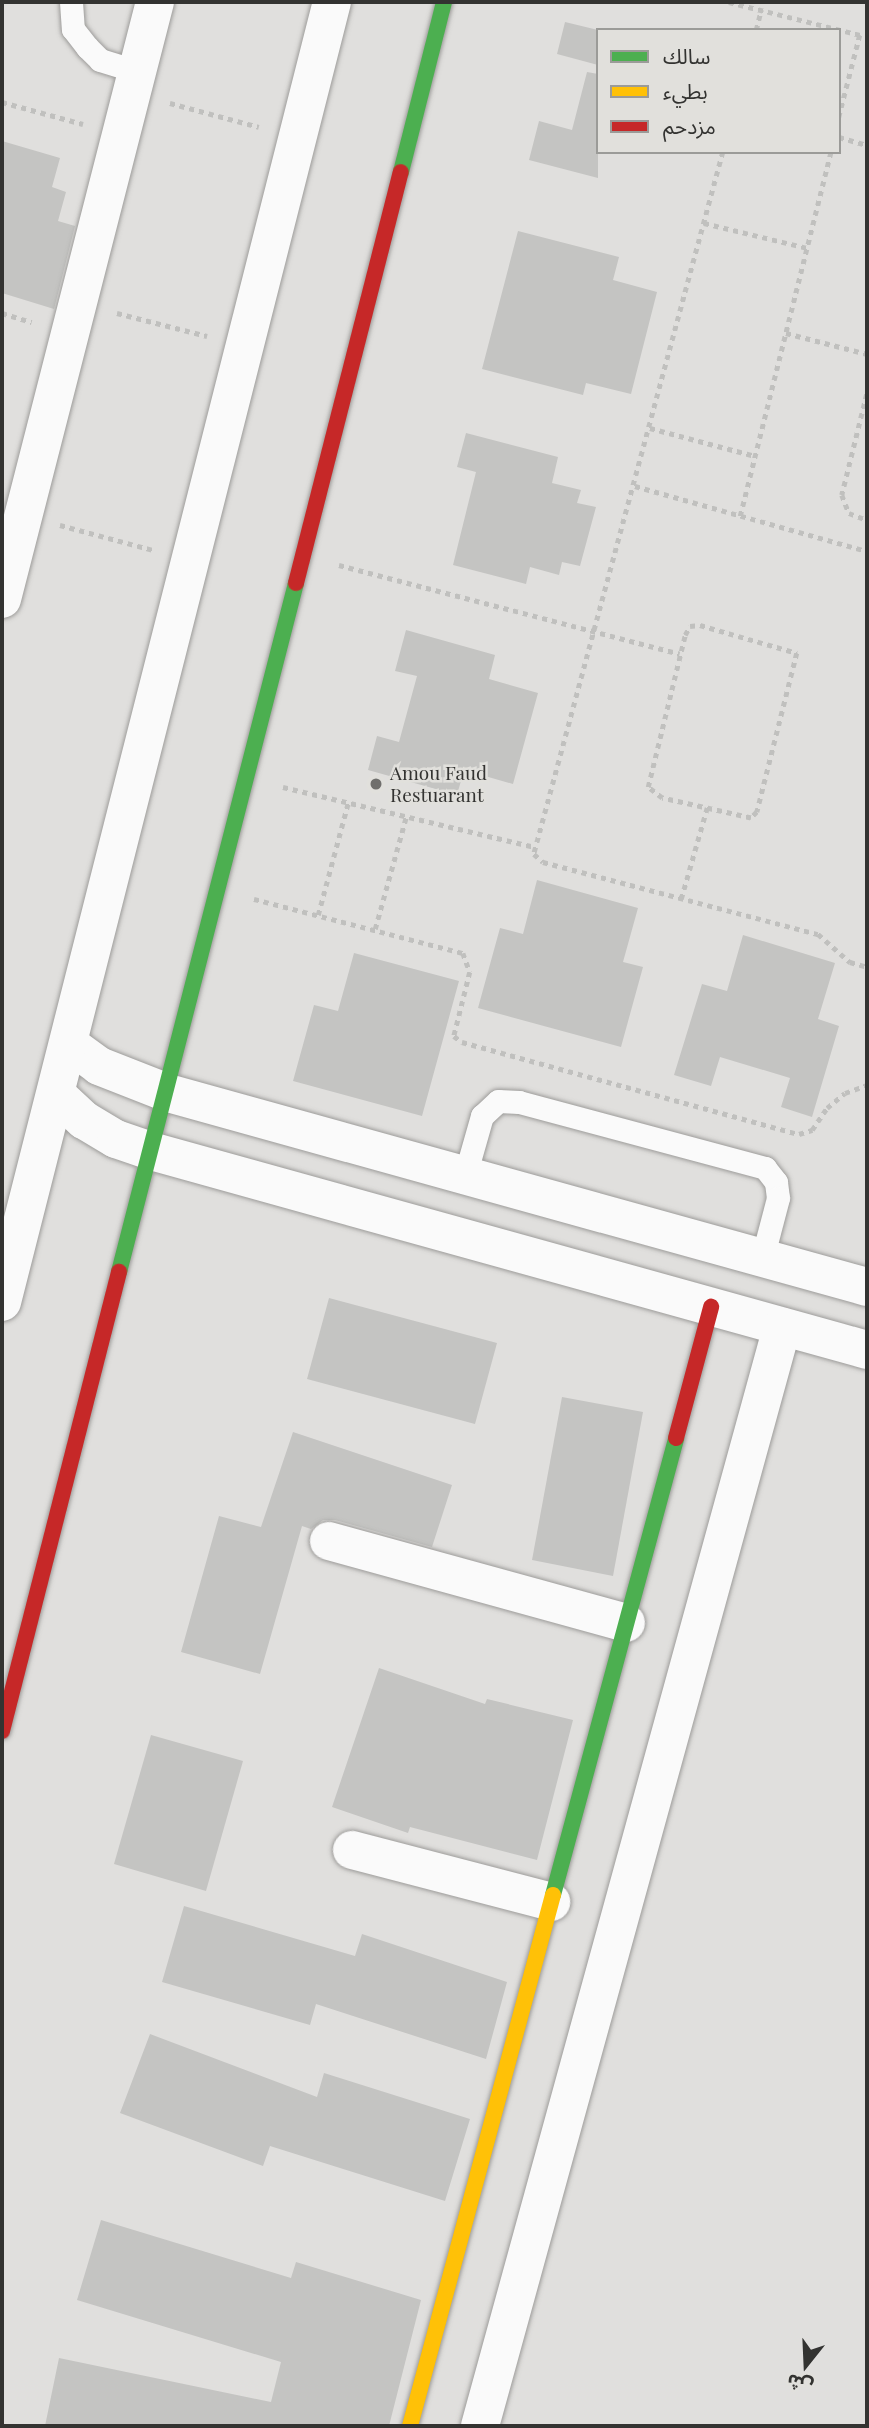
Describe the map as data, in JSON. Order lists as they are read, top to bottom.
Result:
{
  "places": ["Amou Faud Restuarant"],
  "legend": ["سالك", "بطيء", "مزدحم"],
  "north": "bottom"
}
